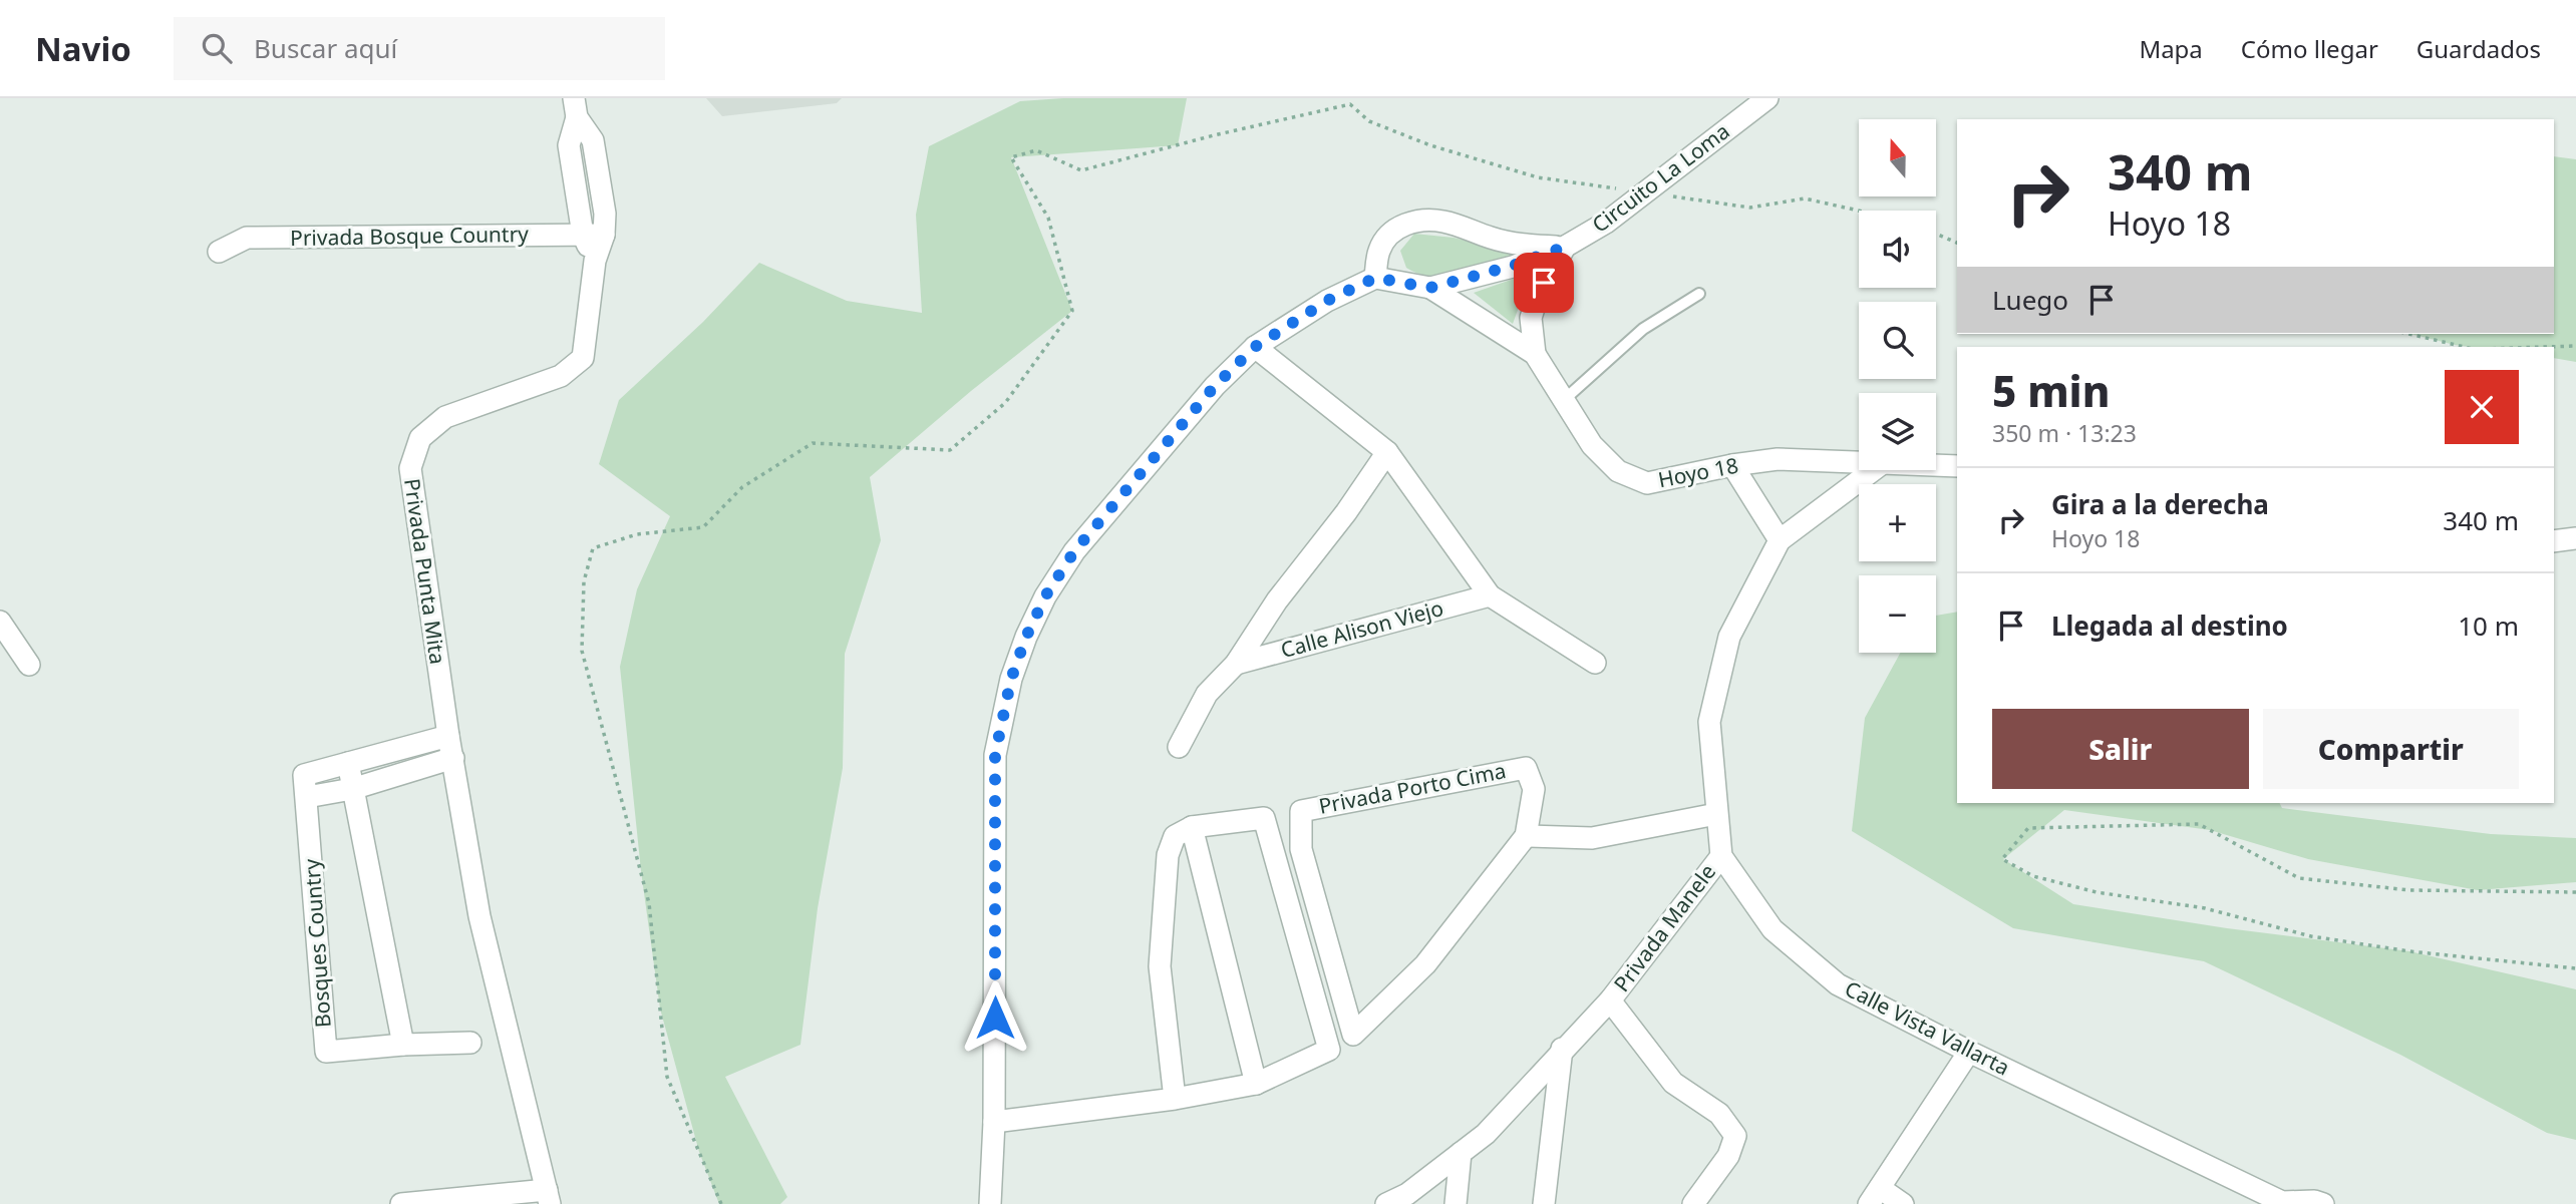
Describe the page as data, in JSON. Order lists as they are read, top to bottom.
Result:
{
  "streets": {
    "street": [
      "Circuito La Loma",
      "Privada Bosque Country",
      "Hoyo 18",
      "Privada Punta Mita",
      "Calle Alison Viejo",
      "Privada Porto Cima",
      "Privada Manele",
      "Bosques Country",
      "Calle Vista Vallarta"
    ]
  },
  "crossings": [
    ["Circuito La Loma", "Hoyo 18"],
    ["Privada Bosque Country", "Privada Punta Mita"],
    ["Privada Manele", "Calle Vista Vallarta"]
  ],
  "north": "top",
  "page": {
    "header": "Navio",
    "search": "Buscar aquí",
    "nav": ["Mapa", "Cómo llegar", "Guardados"],
    "map_buttons": ["+", "−"],
    "turn": ["340 m", "Hoyo 18"],
    "then": "Luego",
    "heading": ["5 min", "350 m · 13:23"],
    "list": [
      {
        "name": "Gira a la derecha",
        "note": "Hoyo 18",
        "value": "340 m"
      },
      {
        "name": "Llegada al destino",
        "value": "10 m"
      }
    ],
    "buttons": ["Salir", "Compartir"]
  }
}
